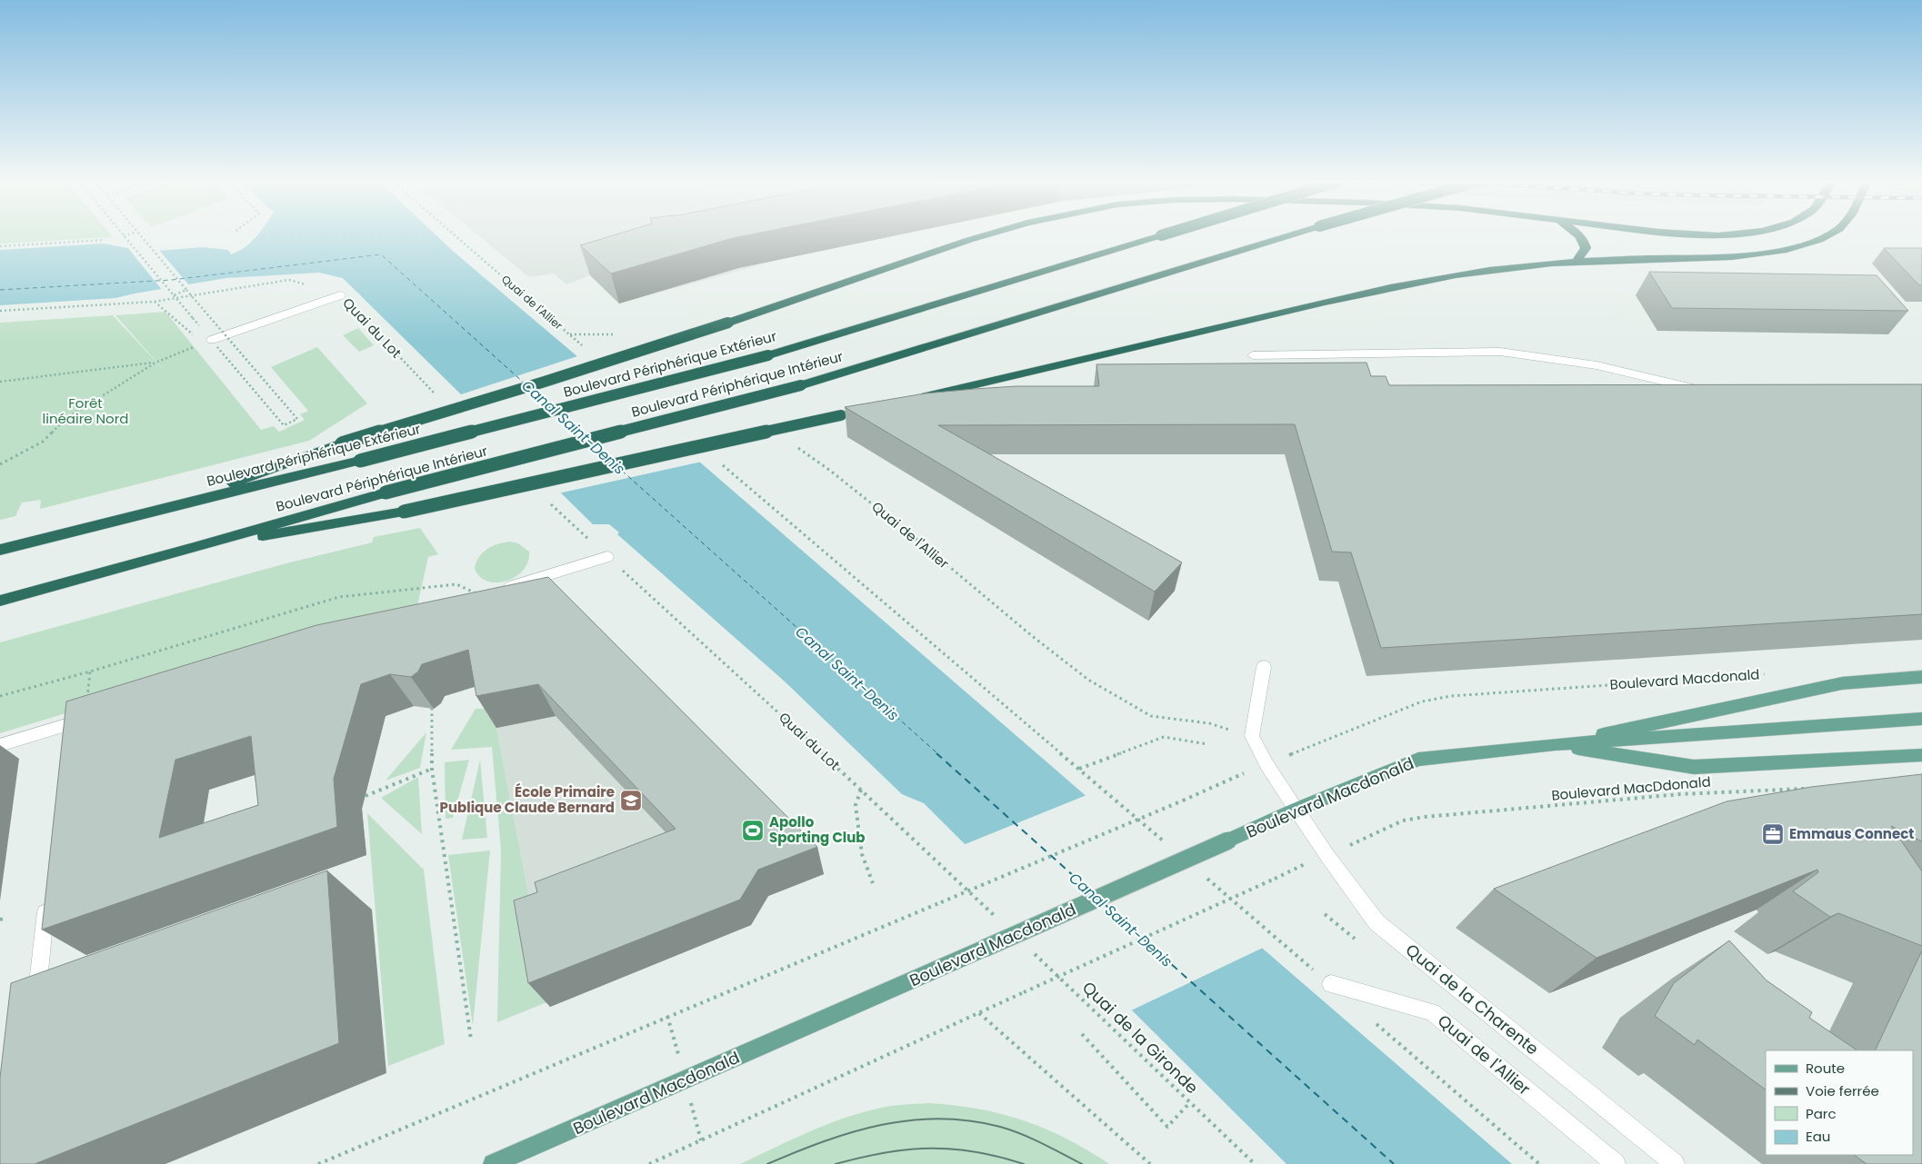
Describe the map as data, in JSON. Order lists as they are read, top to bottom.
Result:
{
  "streets": {
    "highway": ["Boulevard Périphérique Extérieur", "Boulevard Périphérique Intérieur"],
    "main road": ["Boulevard Macdonald"],
    "street": ["Quai de l'Allier", "Quai du Lot", "Quai de la Charente"],
    "path": ["Boulevard MacDdonald", "Quai de la Gironde"]
  },
  "crossings": [
    ["Quai de l'Allier", "Quai de la Charente"],
    ["Boulevard Macdonald", "Quai de la Charente"]
  ],
  "water": ["Canal Saint-Denis"],
  "parks": ["Forêt linéaire Nord"],
  "places": {
    "school or university": ["École Primaire Publique Claude Bernard"],
    "sports": ["Apollo Sporting Club"],
    "office": ["Emmaus Connect"]
  },
  "legend": [
    "Route",
    "Voie ferrée",
    "Parc",
    "Eau"
  ]
}
